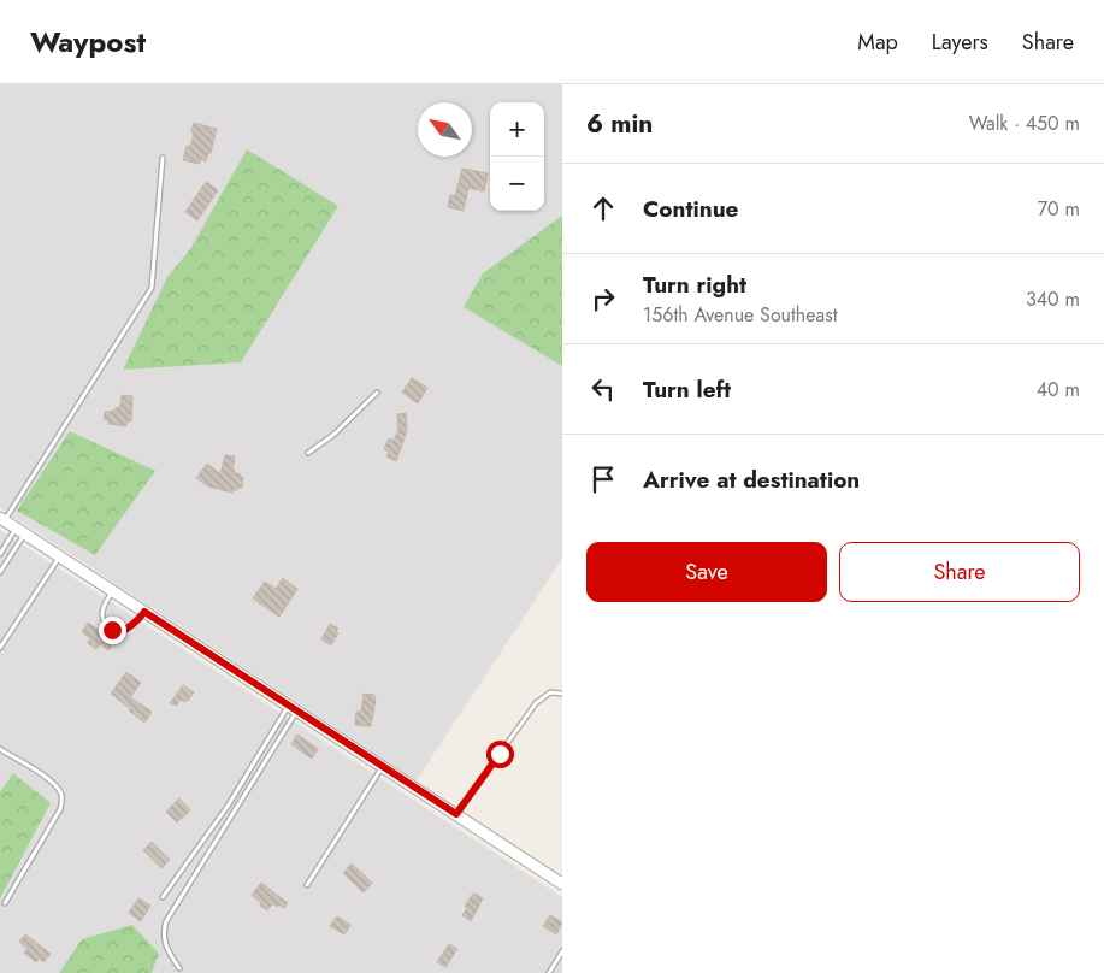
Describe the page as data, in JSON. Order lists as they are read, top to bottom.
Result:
{
  "north": "top left",
  "page": {
    "header": "Waypost",
    "nav": ["Map", "Layers", "Share"],
    "heading": ["6 min", "Walk · 450 m"],
    "map_buttons": ["+", "−"],
    "list": [
      ["Continue", "70 m"],
      ["Turn right", "156th Avenue Southeast", "340 m"],
      ["Turn left", "40 m"],
      "Arrive at destination"
    ],
    "buttons": ["Save", "Share"]
  }
}
